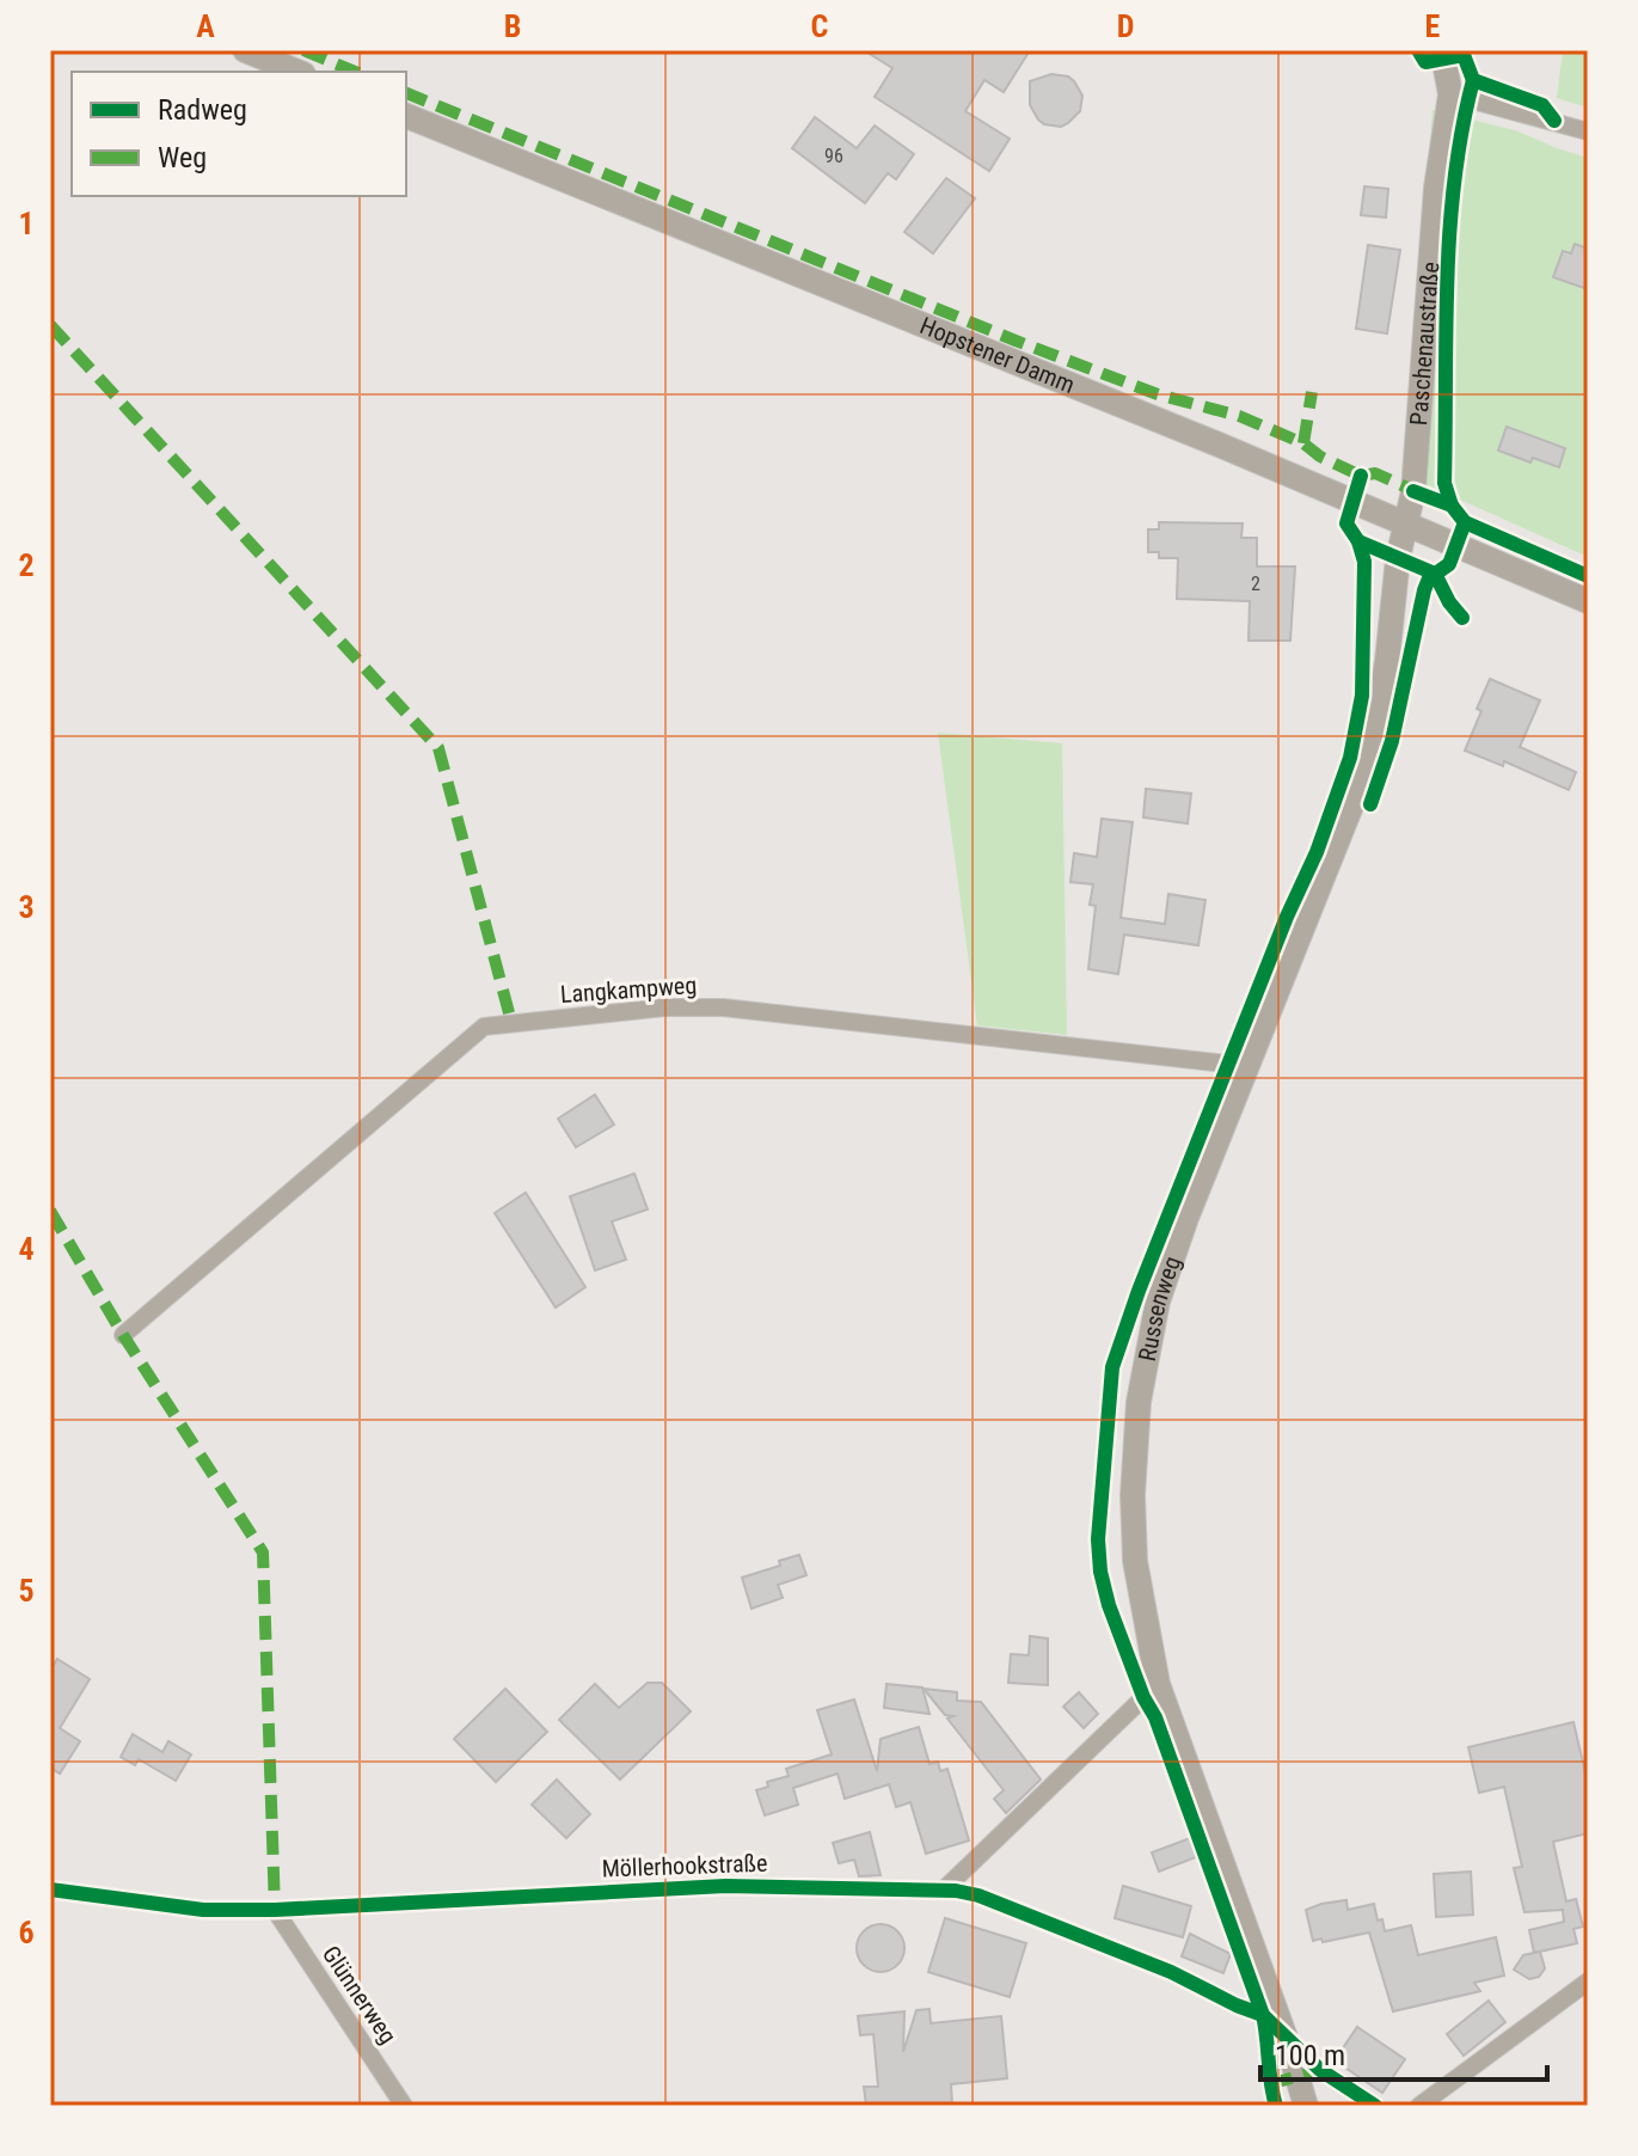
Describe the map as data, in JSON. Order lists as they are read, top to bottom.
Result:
{
  "streets": {
    "street": [
      "Paschenaustraße",
      "Hopstener Damm",
      "Langkampweg",
      "Russenweg",
      "Möllerhookstraße",
      "Glünnerweg"
    ]
  },
  "crossings": [
    ["Paschenaustraße", "Hopstener Damm"],
    ["Paschenaustraße", "Russenweg"],
    ["Hopstener Damm", "Russenweg"],
    ["Langkampweg", "Russenweg"],
    ["Russenweg", "Möllerhookstraße"],
    ["Möllerhookstraße", "Glünnerweg"]
  ],
  "house_numbers": ["96", "2"],
  "legend": ["Radweg", "Weg"],
  "scale_bar": "100 m",
  "grid": {
    "columns": [
      "A",
      "B",
      "C",
      "D",
      "E"
    ],
    "rows": [
      "1",
      "2",
      "3",
      "4",
      "5",
      "6"
    ]
  }
}
